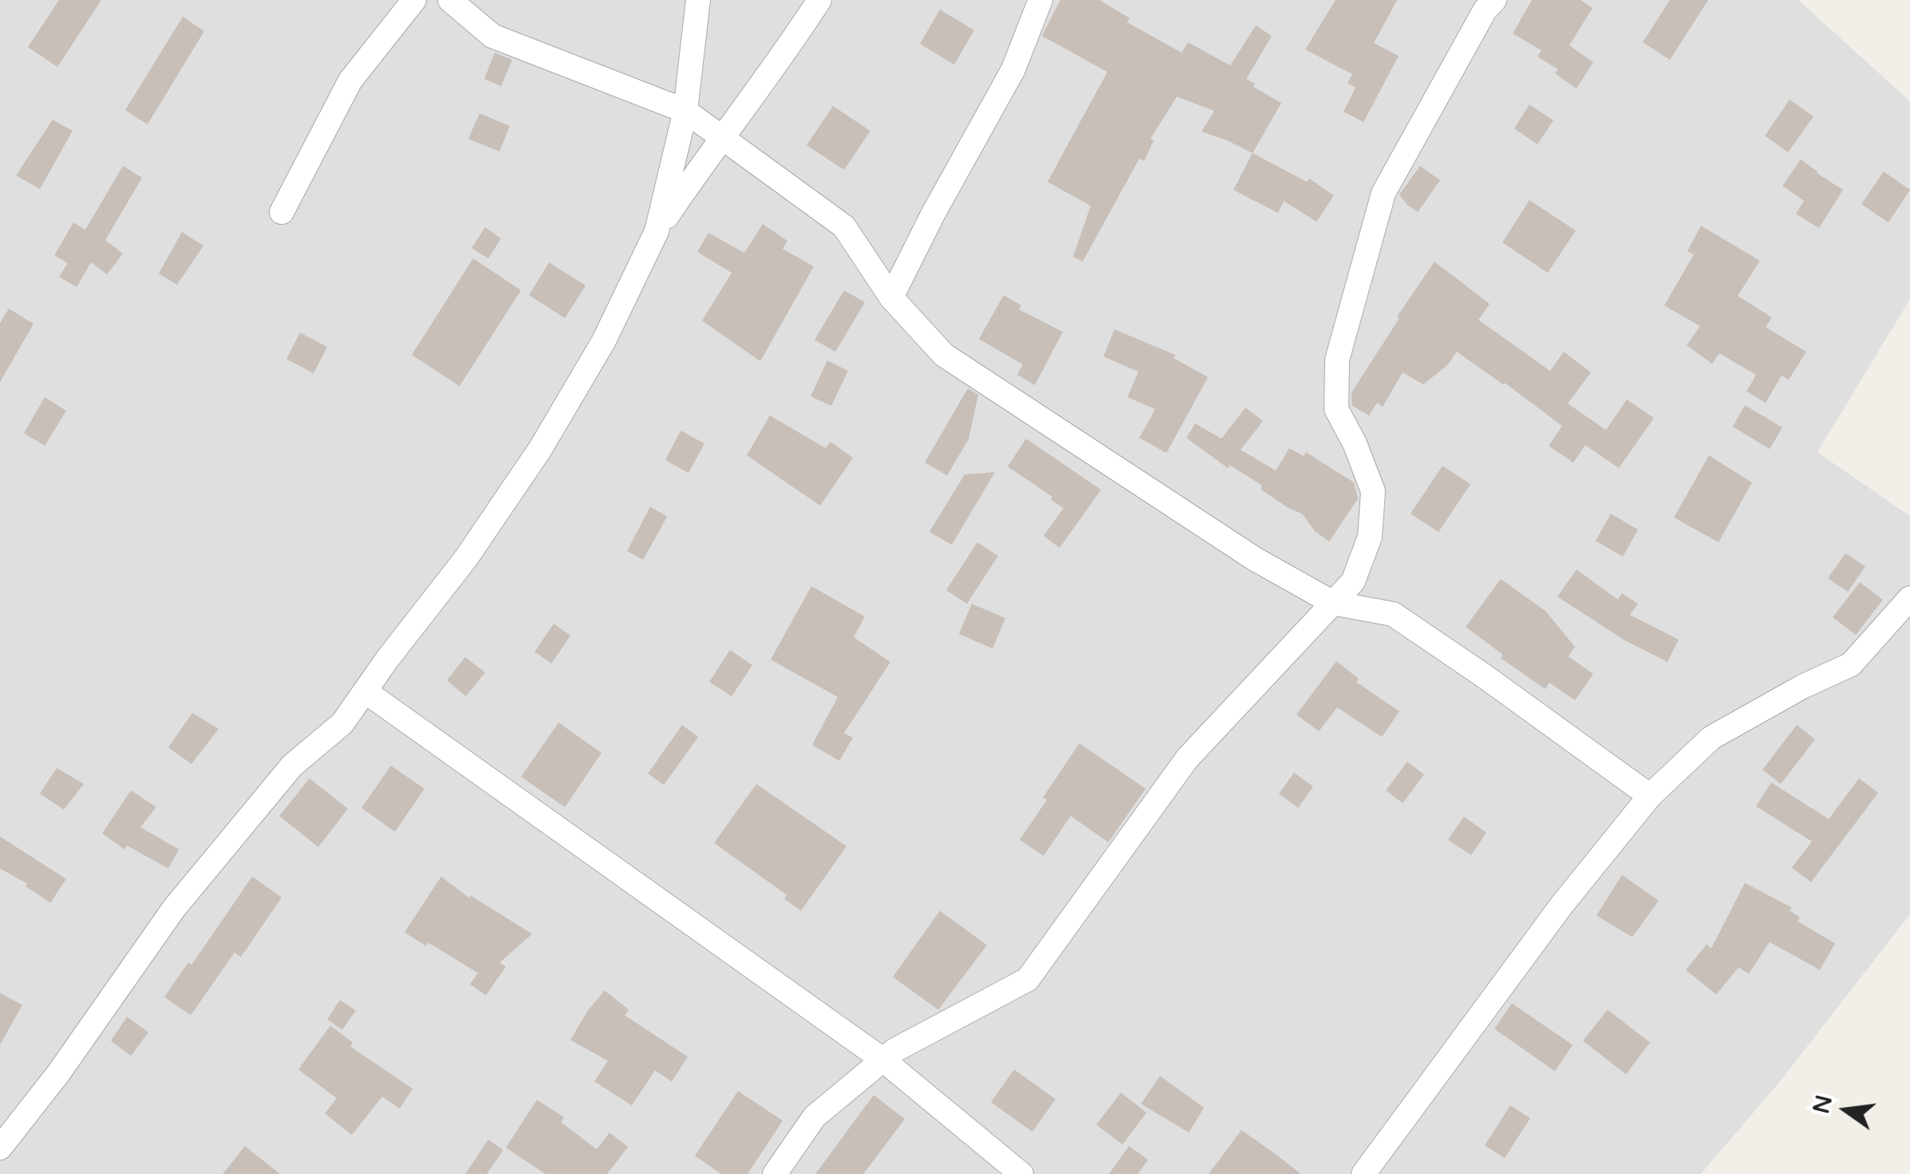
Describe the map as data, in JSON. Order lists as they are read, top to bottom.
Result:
{
  "north": "left"
}
